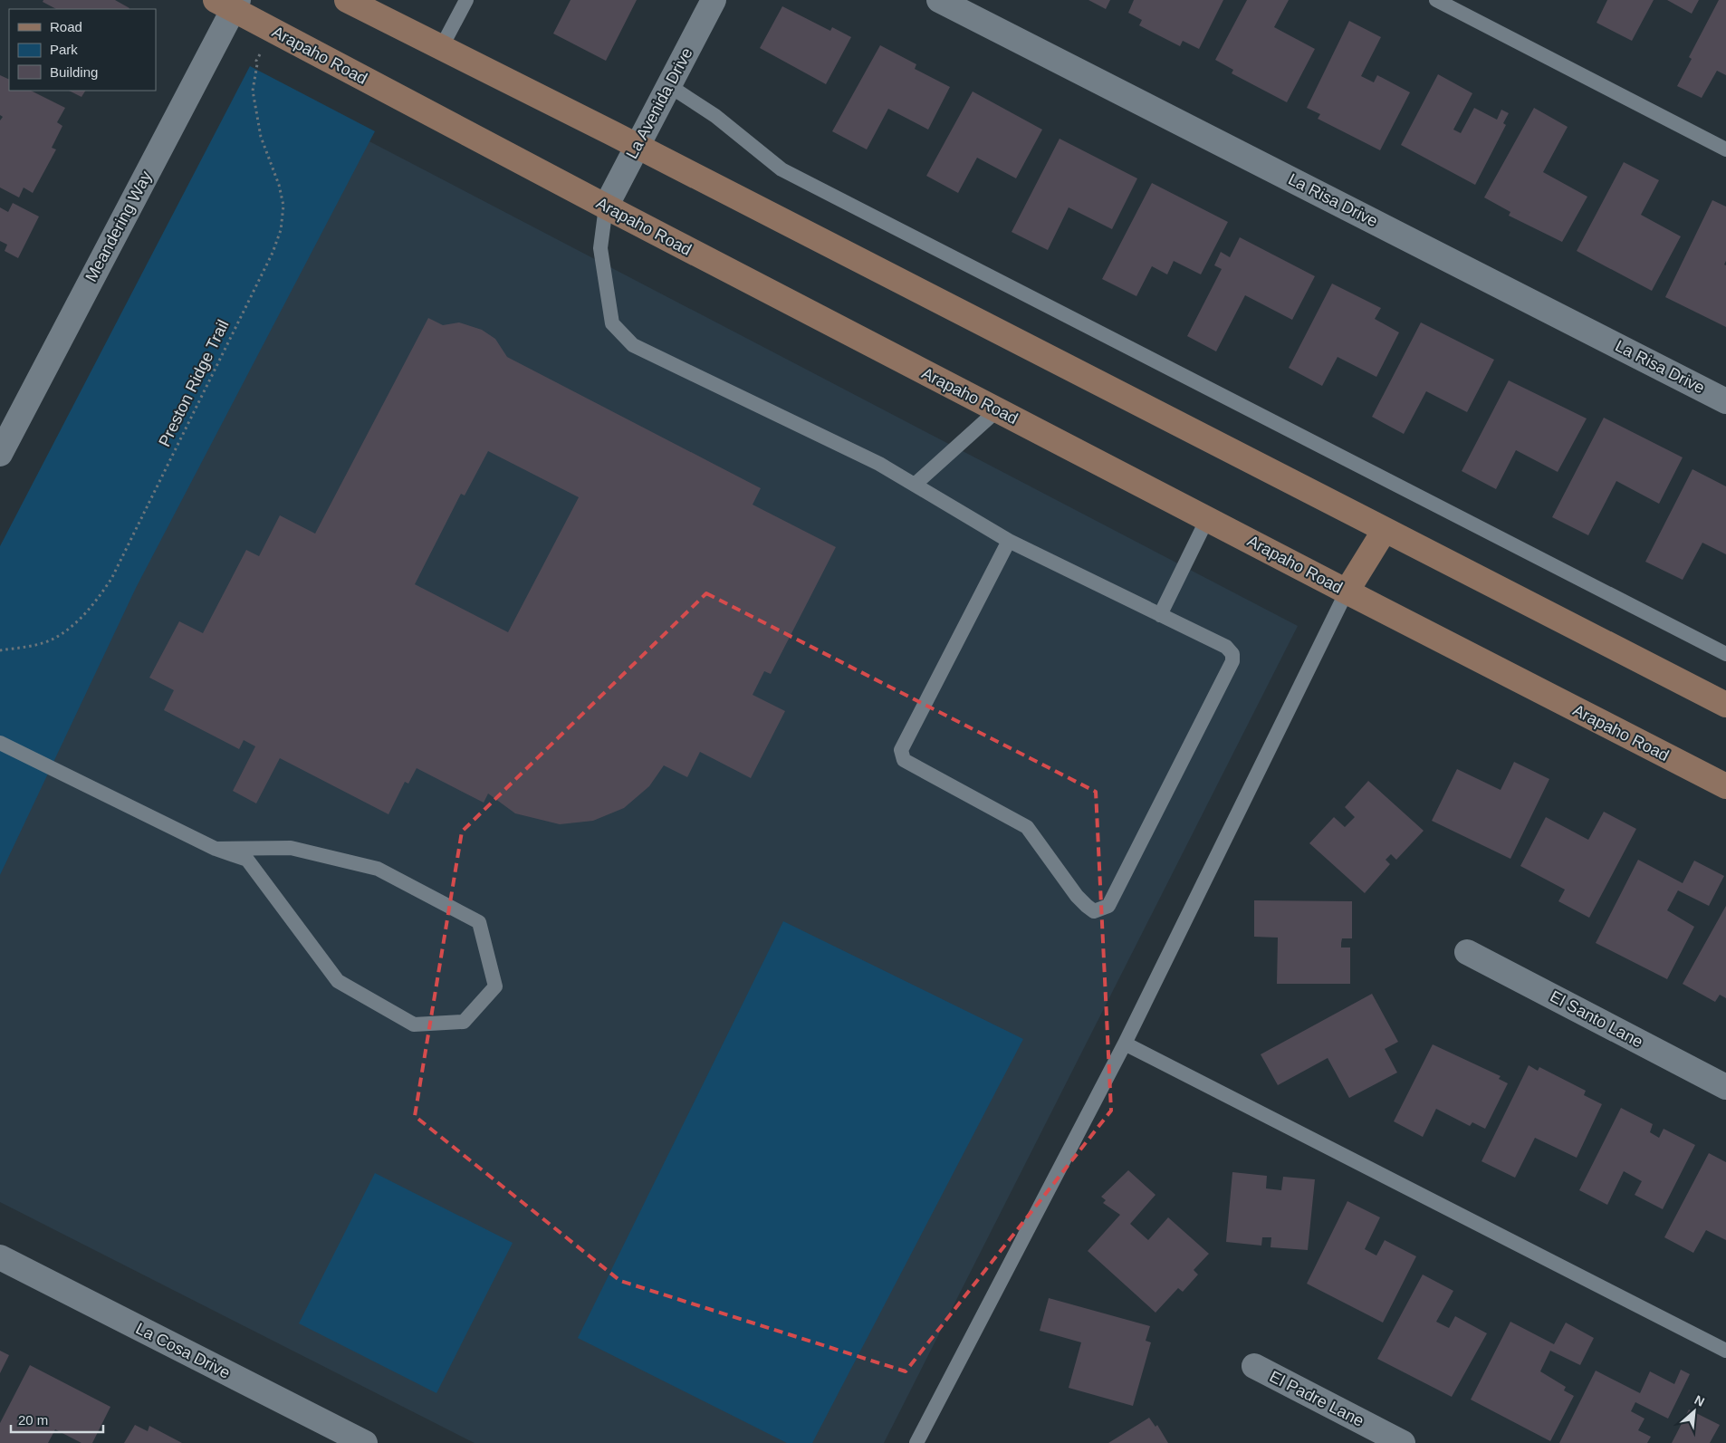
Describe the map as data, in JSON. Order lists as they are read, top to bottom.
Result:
{
  "streets": {
    "main road": ["Arapaho Road"],
    "street": [
      "La Avenida Drive",
      "La Risa Drive",
      "Meandering Way",
      "El Santo Lane",
      "La Cosa Drive",
      "El Padre Lane"
    ],
    "path": ["Preston Ridge Trail"]
  },
  "crossings": [
    ["Arapaho Road", "La Avenida Drive"],
    ["Arapaho Road", "Meandering Way"]
  ],
  "legend": ["Road", "Park", "Building"],
  "scale_bar": "20 m",
  "north": "top right"
}
